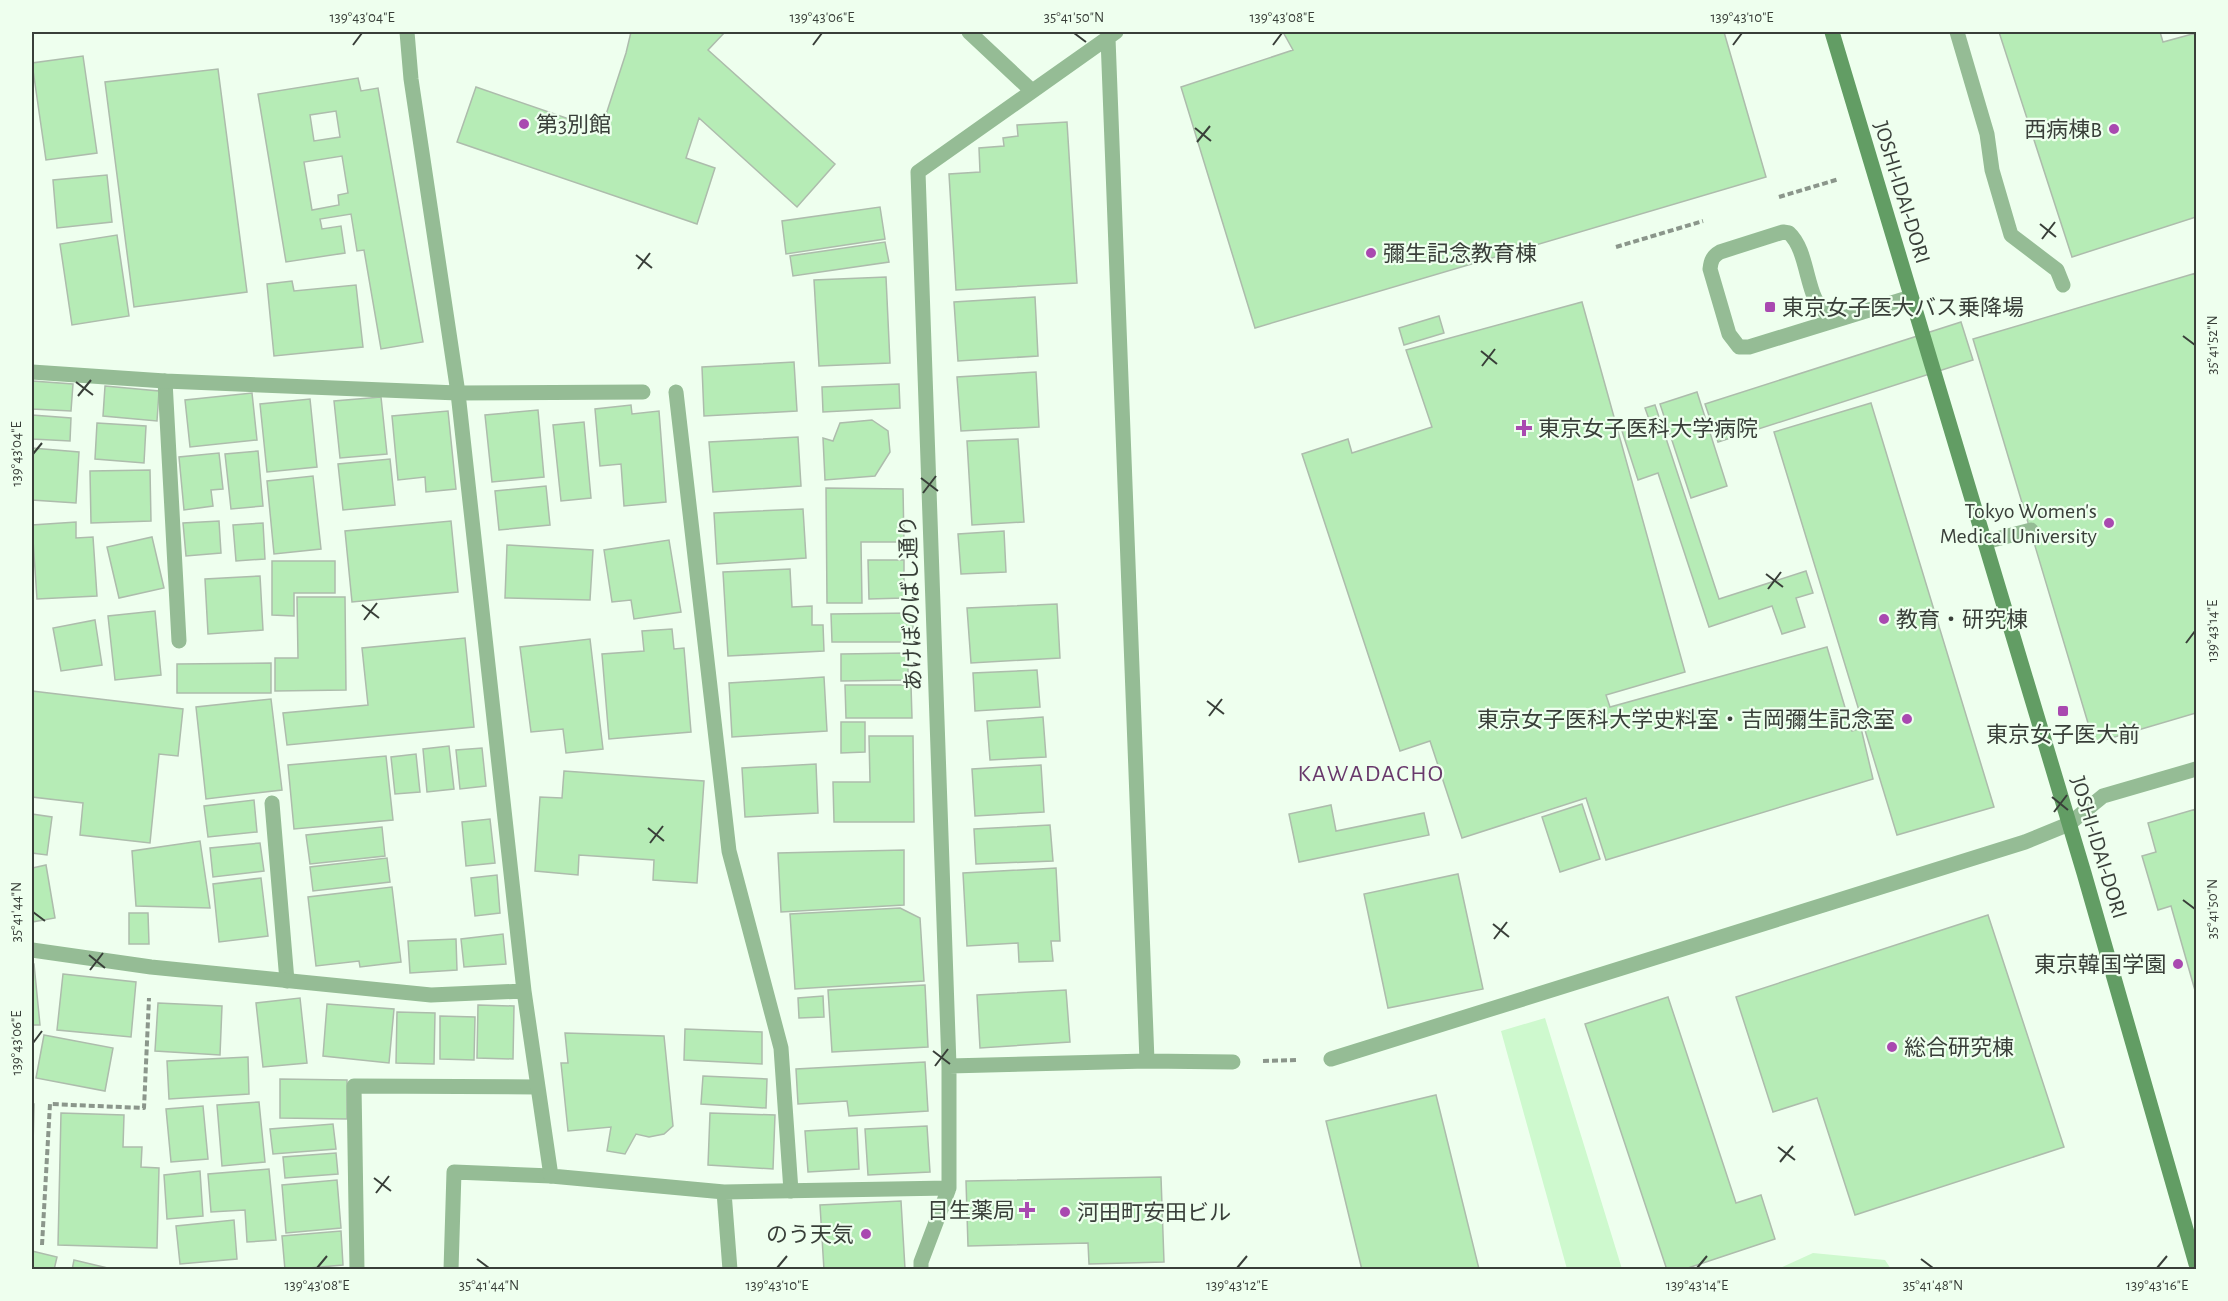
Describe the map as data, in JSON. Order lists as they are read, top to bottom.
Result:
{
  "streets": {
    "street": ["JOSHI-IDAI-DORI", "あけぼのばし通り"]
  },
  "districts": ["KAWADACHO"],
  "places": {
    "other": [
      "第3別館",
      "西病棟B",
      "彌生記念教育棟",
      "Tokyo Women's Medical University",
      "教育・研究棟",
      "東京女子医科大学史料室・吉岡彌生記念室",
      "東京韓国学園",
      "総合研究棟",
      "河田町安田ビル",
      "のう天気"
    ],
    "transit": ["東京女子医大バス乗降場", "東京女子医大前"],
    "health": ["東京女子医科大学病院", "日生薬局"]
  },
  "coordinates": [
    "139°43'04\"E",
    "139°43'06\"E",
    "35°41'50\"N",
    "139°43'08\"E",
    "139°43'10\"E",
    "35°41'52\"N",
    "139°43'14\"E",
    "35°41'44\"N",
    "139°43'12\"E",
    "35°41'48\"N",
    "139°43'16\"E"
  ]
}
